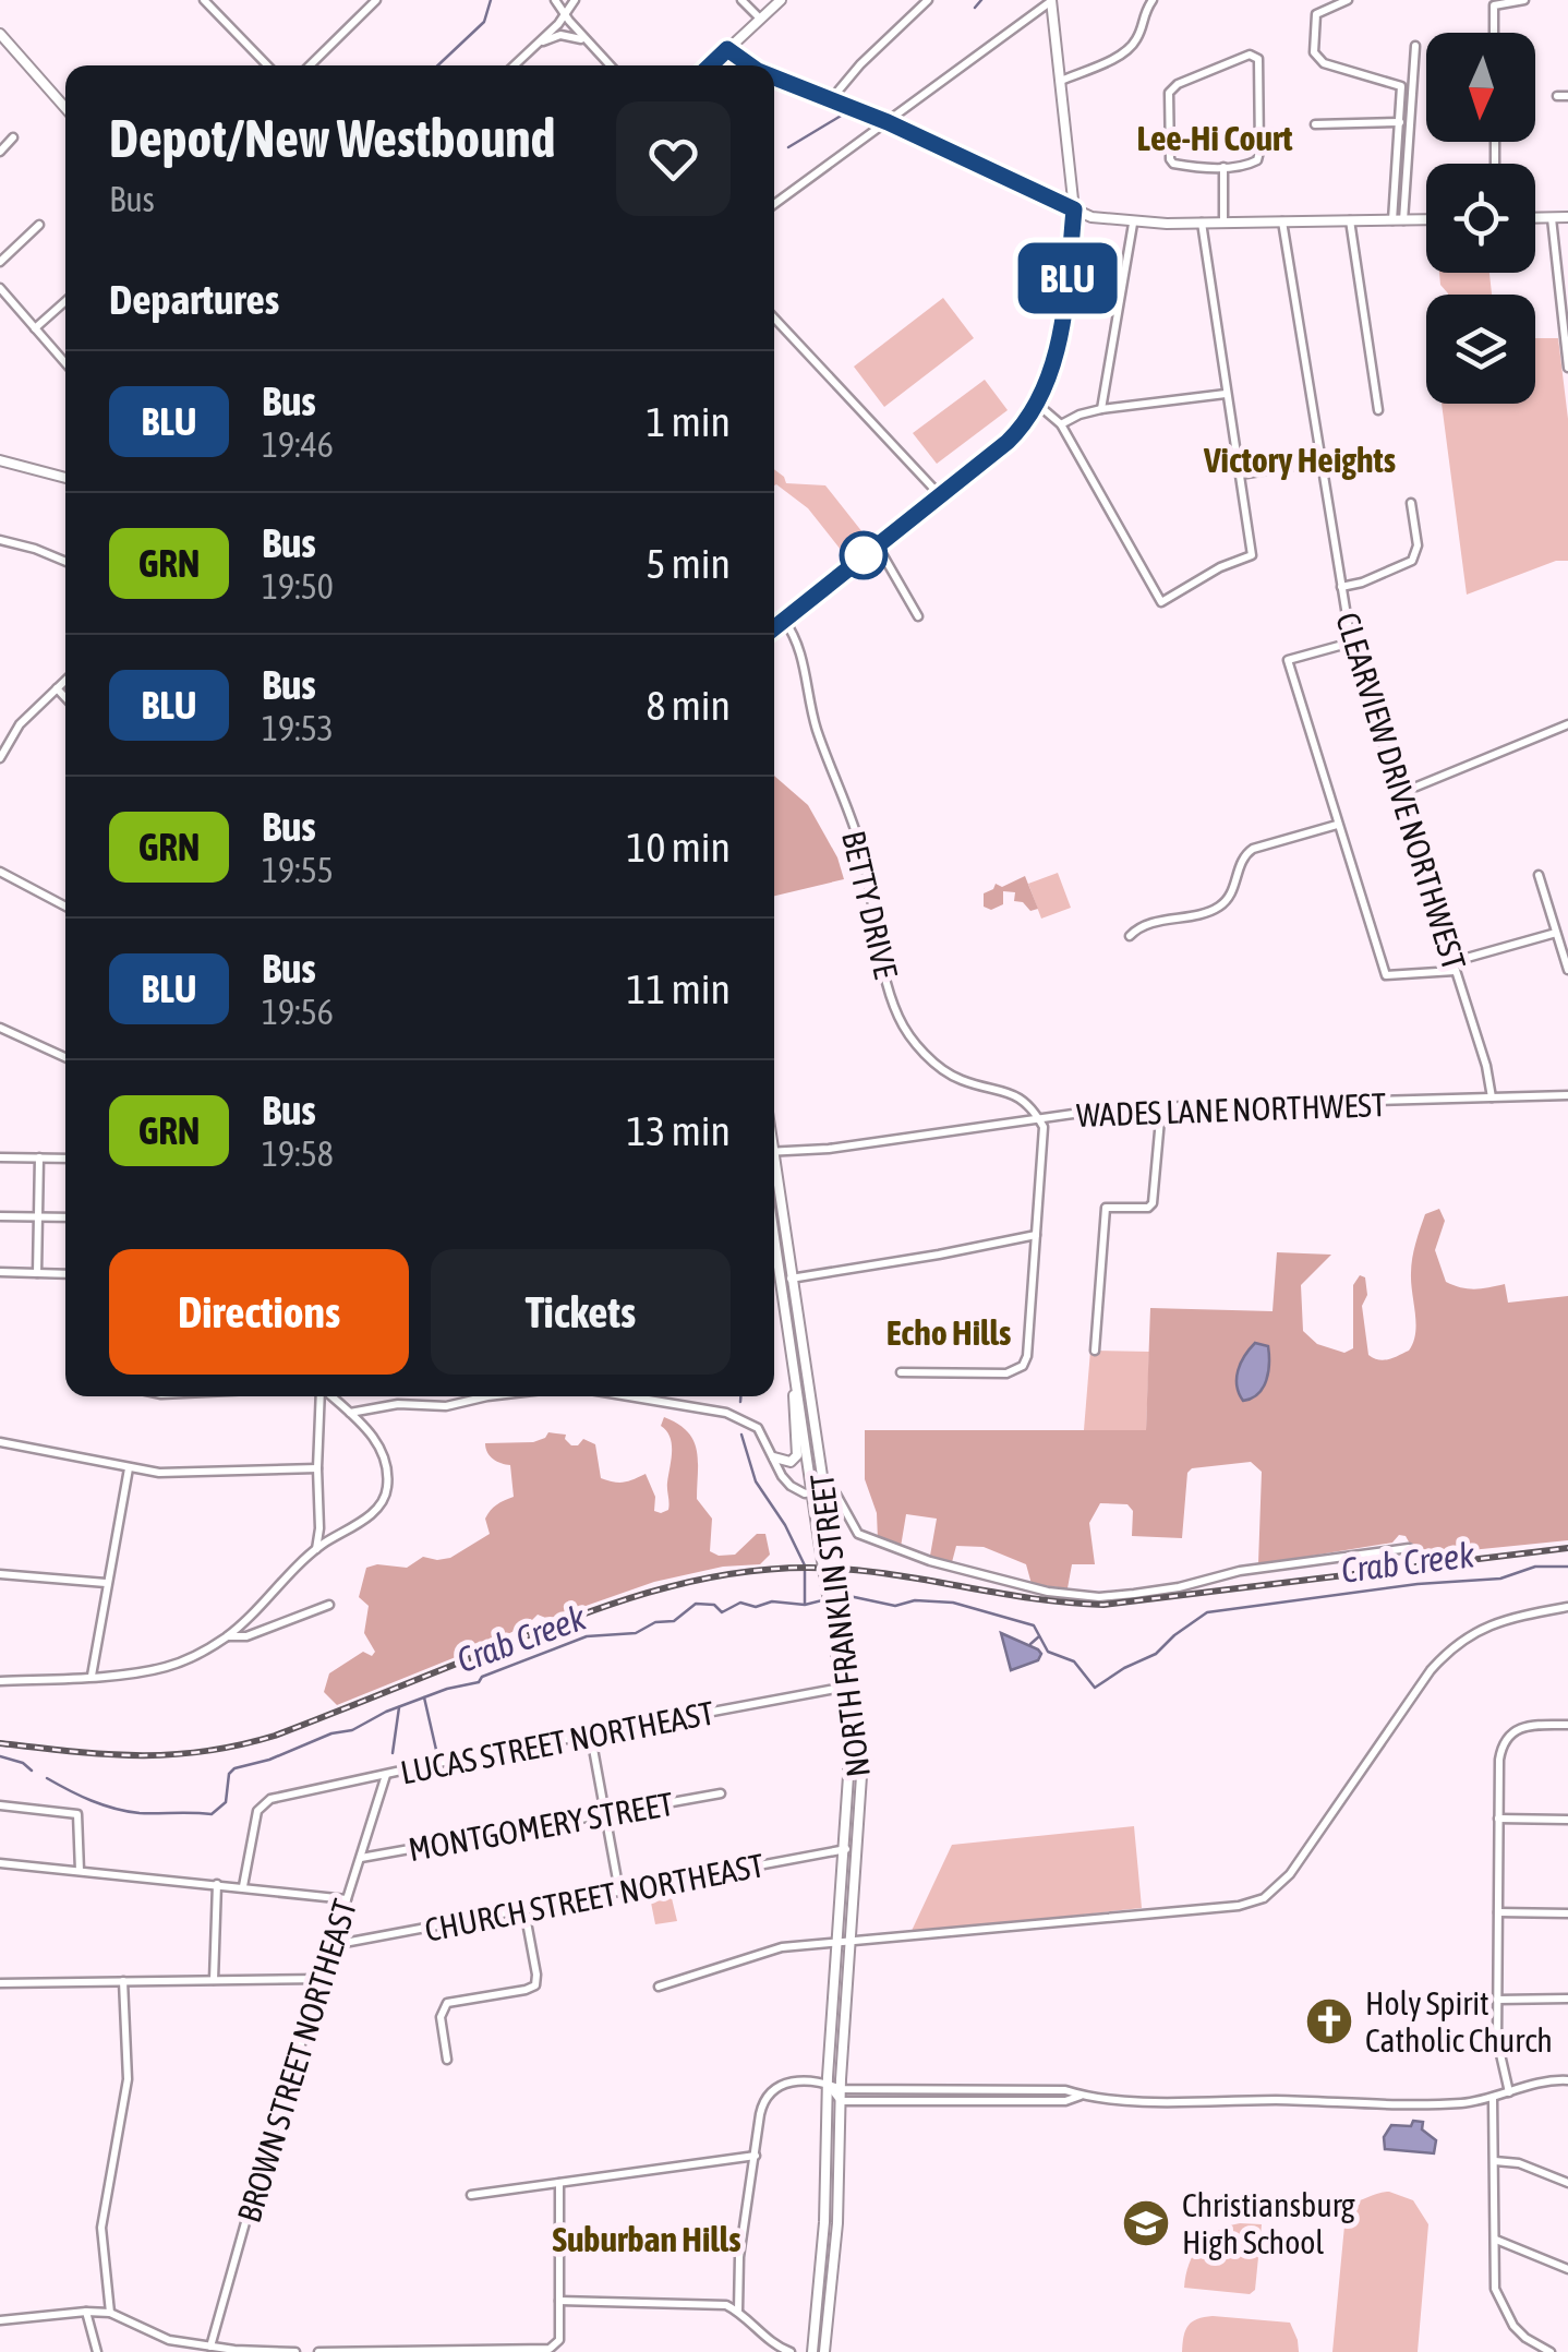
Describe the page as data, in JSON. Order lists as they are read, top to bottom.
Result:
{
  "streets": {
    "main road": ["NORTH FRANKLIN STREET"],
    "street": [
      "CLEARVIEW DRIVE NORTHWEST",
      "BETTY DRIVE",
      "WADES LANE NORTHWEST",
      "LUCAS STREET NORTHEAST",
      "MONTGOMERY STREET",
      "CHURCH STREET NORTHEAST",
      "BROWN STREET NORTHEAST"
    ]
  },
  "crossings": [
    ["CLEARVIEW DRIVE NORTHWEST", "WADES LANE NORTHWEST"],
    ["BETTY DRIVE", "WADES LANE NORTHWEST"],
    ["NORTH FRANKLIN STREET", "LUCAS STREET NORTHEAST"],
    ["NORTH FRANKLIN STREET", "CHURCH STREET NORTHEAST"],
    ["LUCAS STREET NORTHEAST", "BROWN STREET NORTHEAST"],
    ["MONTGOMERY STREET", "BROWN STREET NORTHEAST"],
    ["CHURCH STREET NORTHEAST", "BROWN STREET NORTHEAST"]
  ],
  "districts": [
    "Lee-Hi Court",
    "Victory Heights",
    "Echo Hills",
    "Suburban Hills"
  ],
  "water": ["Crab Creek"],
  "places": {
    "church": ["Holy Spirit Catholic Church"],
    "school or university": ["Christiansburg High School"]
  },
  "lines": ["bus line BLU"],
  "north": "bottom",
  "page": {
    "on_map": "BLU",
    "heading": [
      ["Depot/New Westbound", "Bus"],
      "Departures"
    ],
    "list": [
      {
        "mark": "BLU",
        "name": "Bus",
        "note": "19:46",
        "value": "1 min"
      },
      {
        "mark": "GRN",
        "name": "Bus",
        "note": "19:50",
        "value": "5 min"
      },
      {
        "mark": "BLU",
        "name": "Bus",
        "note": "19:53",
        "value": "8 min"
      },
      {
        "mark": "GRN",
        "name": "Bus",
        "note": "19:55",
        "value": "10 min"
      },
      {
        "mark": "BLU",
        "name": "Bus",
        "note": "19:56",
        "value": "11 min"
      },
      {
        "mark": "GRN",
        "name": "Bus",
        "note": "19:58",
        "value": "13 min"
      }
    ],
    "buttons": ["Directions", "Tickets"]
  }
}
